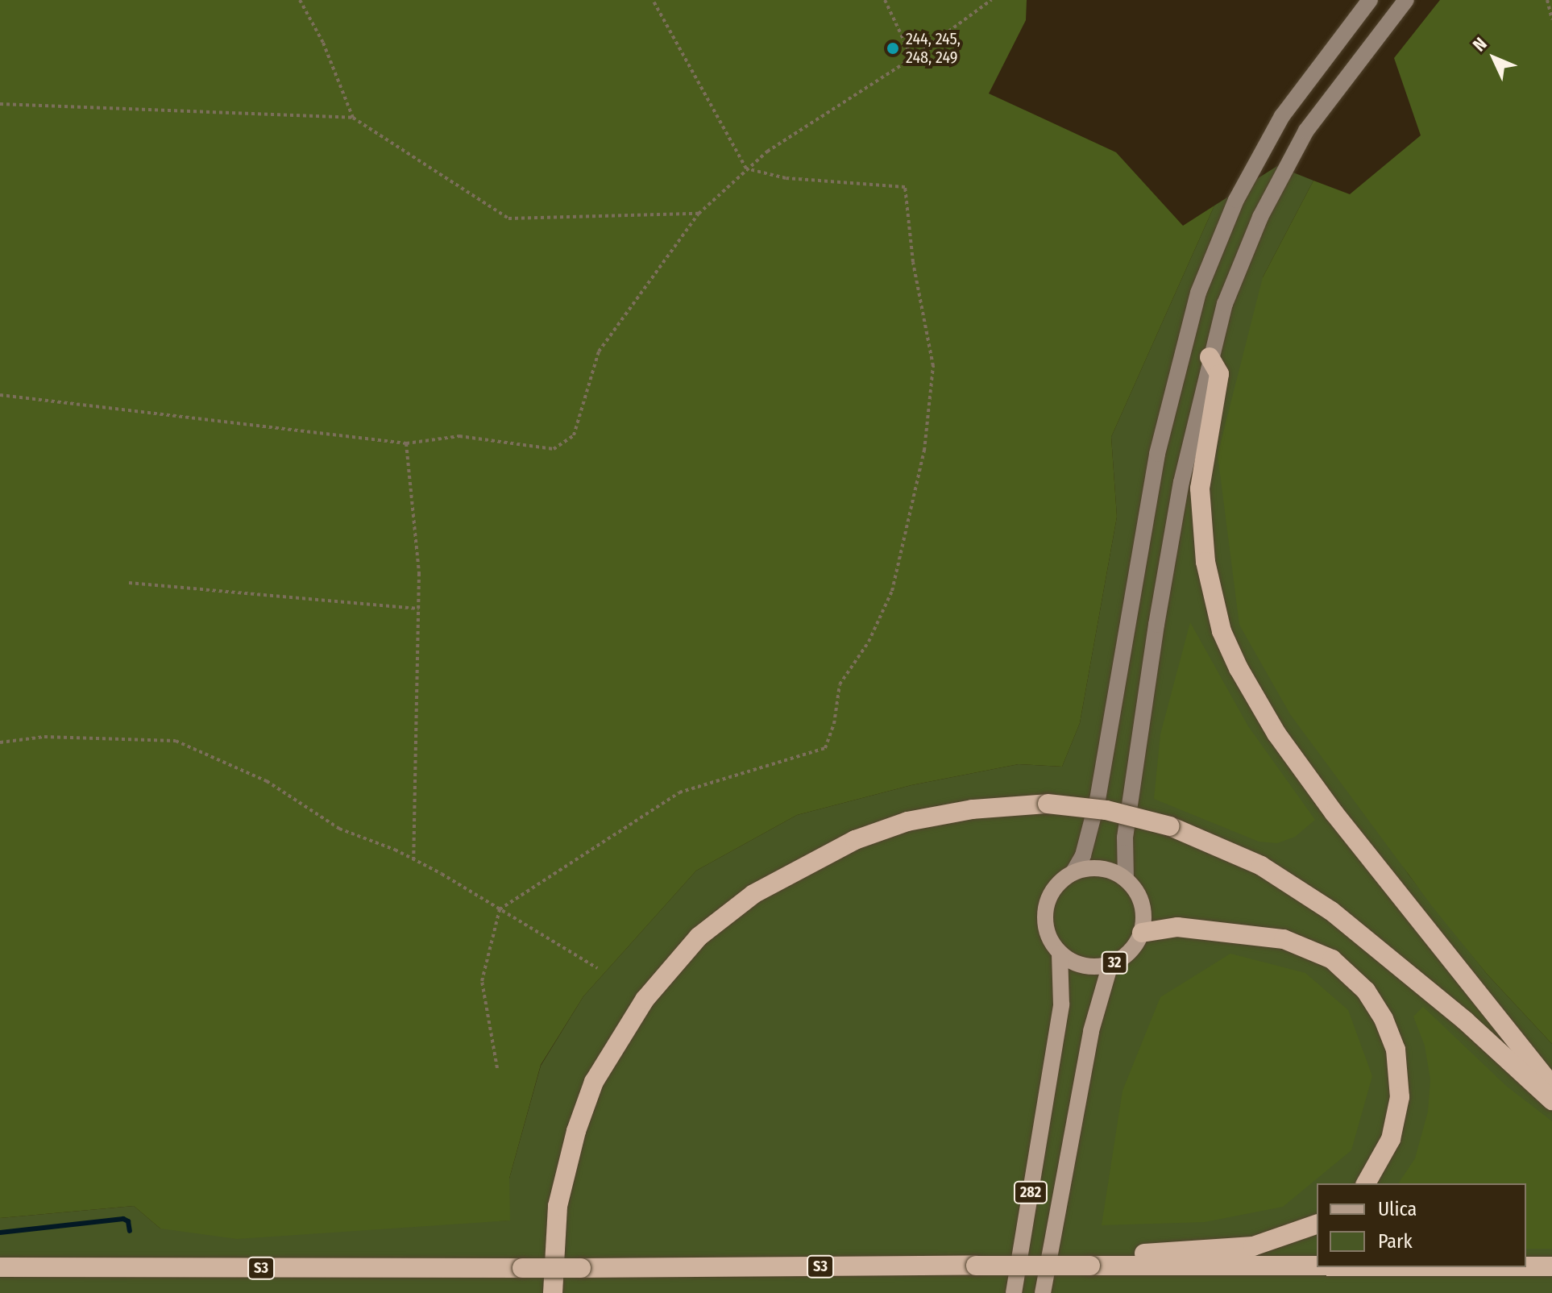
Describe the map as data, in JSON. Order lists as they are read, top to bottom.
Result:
{
  "streets": {
    "highway": ["S3"],
    "main road": ["32", "282"]
  },
  "crossings": [
    ["32", "282"]
  ],
  "places": ["244, 245, 248, 249"],
  "legend": ["Ulica", "Park"],
  "north": "top left"
}
